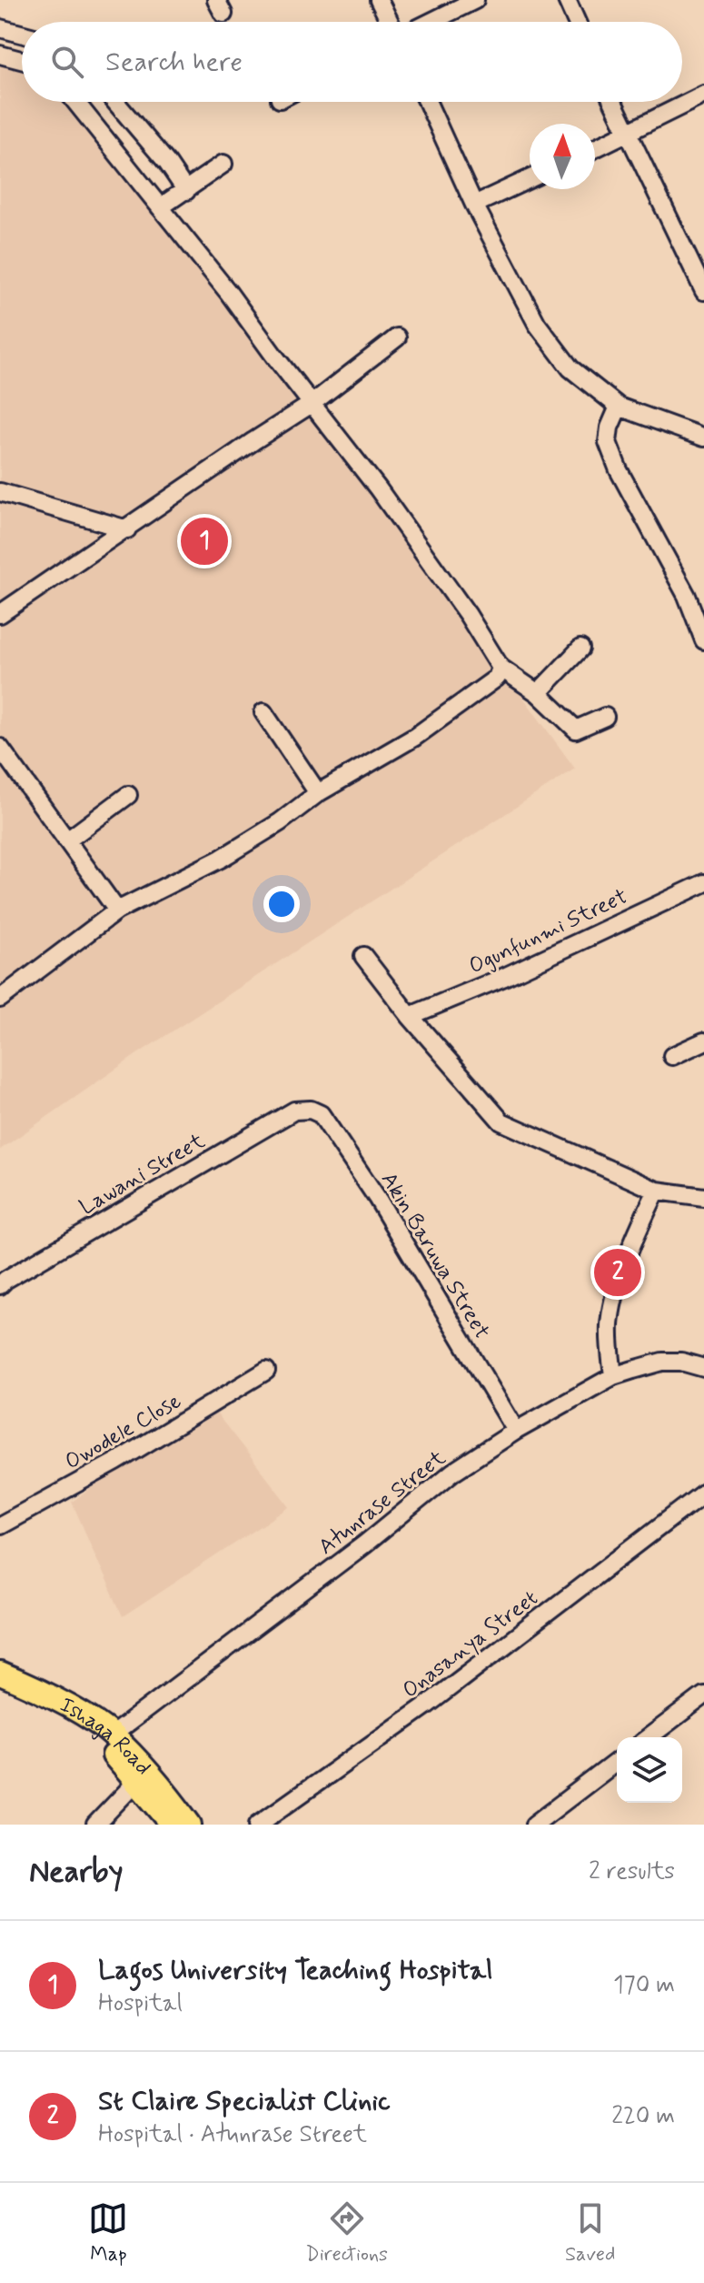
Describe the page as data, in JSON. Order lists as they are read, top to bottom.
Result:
{
  "streets": {
    "main road": ["Ishaga Road"],
    "street": [
      "Ogunfunmi Street",
      "Lawani Street",
      "Akin Baruwa Street",
      "Owodele Close",
      "Atunrase Street",
      "Onasanya Street"
    ]
  },
  "crossings": [
    ["Lawani Street", "Akin Baruwa Street"],
    ["Akin Baruwa Street", "Atunrase Street"],
    ["Atunrase Street", "Ishaga Road"]
  ],
  "north": "top",
  "page": {
    "search": "Search here",
    "pins": ["1", "2"],
    "heading": ["Nearby", "2 results"],
    "list": [
      {
        "mark": "1",
        "name": "Lagos University Teaching Hospital",
        "note": "Hospital",
        "value": "170 m"
      },
      {
        "mark": "2",
        "name": "St Claire Specialist Clinic",
        "note": "Hospital · Atunrase Street",
        "value": "220 m"
      }
    ],
    "nav": ["Map", "Directions", "Saved"]
  }
}
